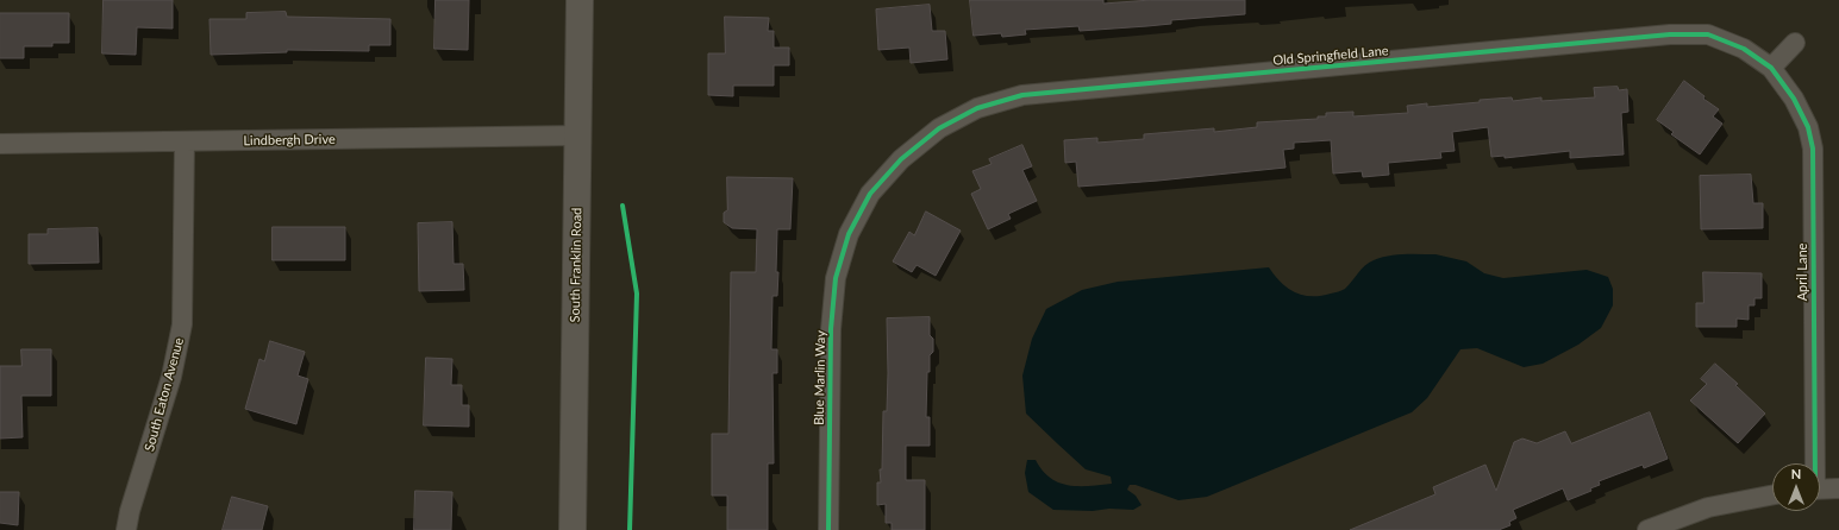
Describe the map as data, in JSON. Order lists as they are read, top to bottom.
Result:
{
  "streets": {
    "main road": ["South Franklin Road"],
    "street": [
      "Old Springfield Lane",
      "Lindbergh Drive",
      "April Lane",
      "Blue Marlin Way",
      "South Eaton Avenue"
    ]
  },
  "crossings": [
    ["Old Springfield Lane", "April Lane"],
    ["Old Springfield Lane", "Blue Marlin Way"],
    ["Lindbergh Drive", "South Franklin Road"],
    ["Lindbergh Drive", "South Eaton Avenue"]
  ],
  "north": "top"
}
